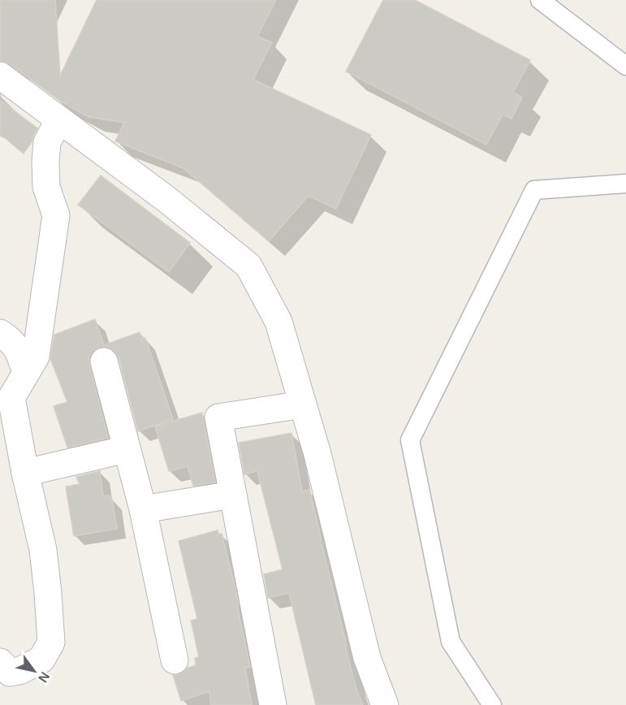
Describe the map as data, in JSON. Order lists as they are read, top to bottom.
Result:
{
  "north": "bottom right"
}
